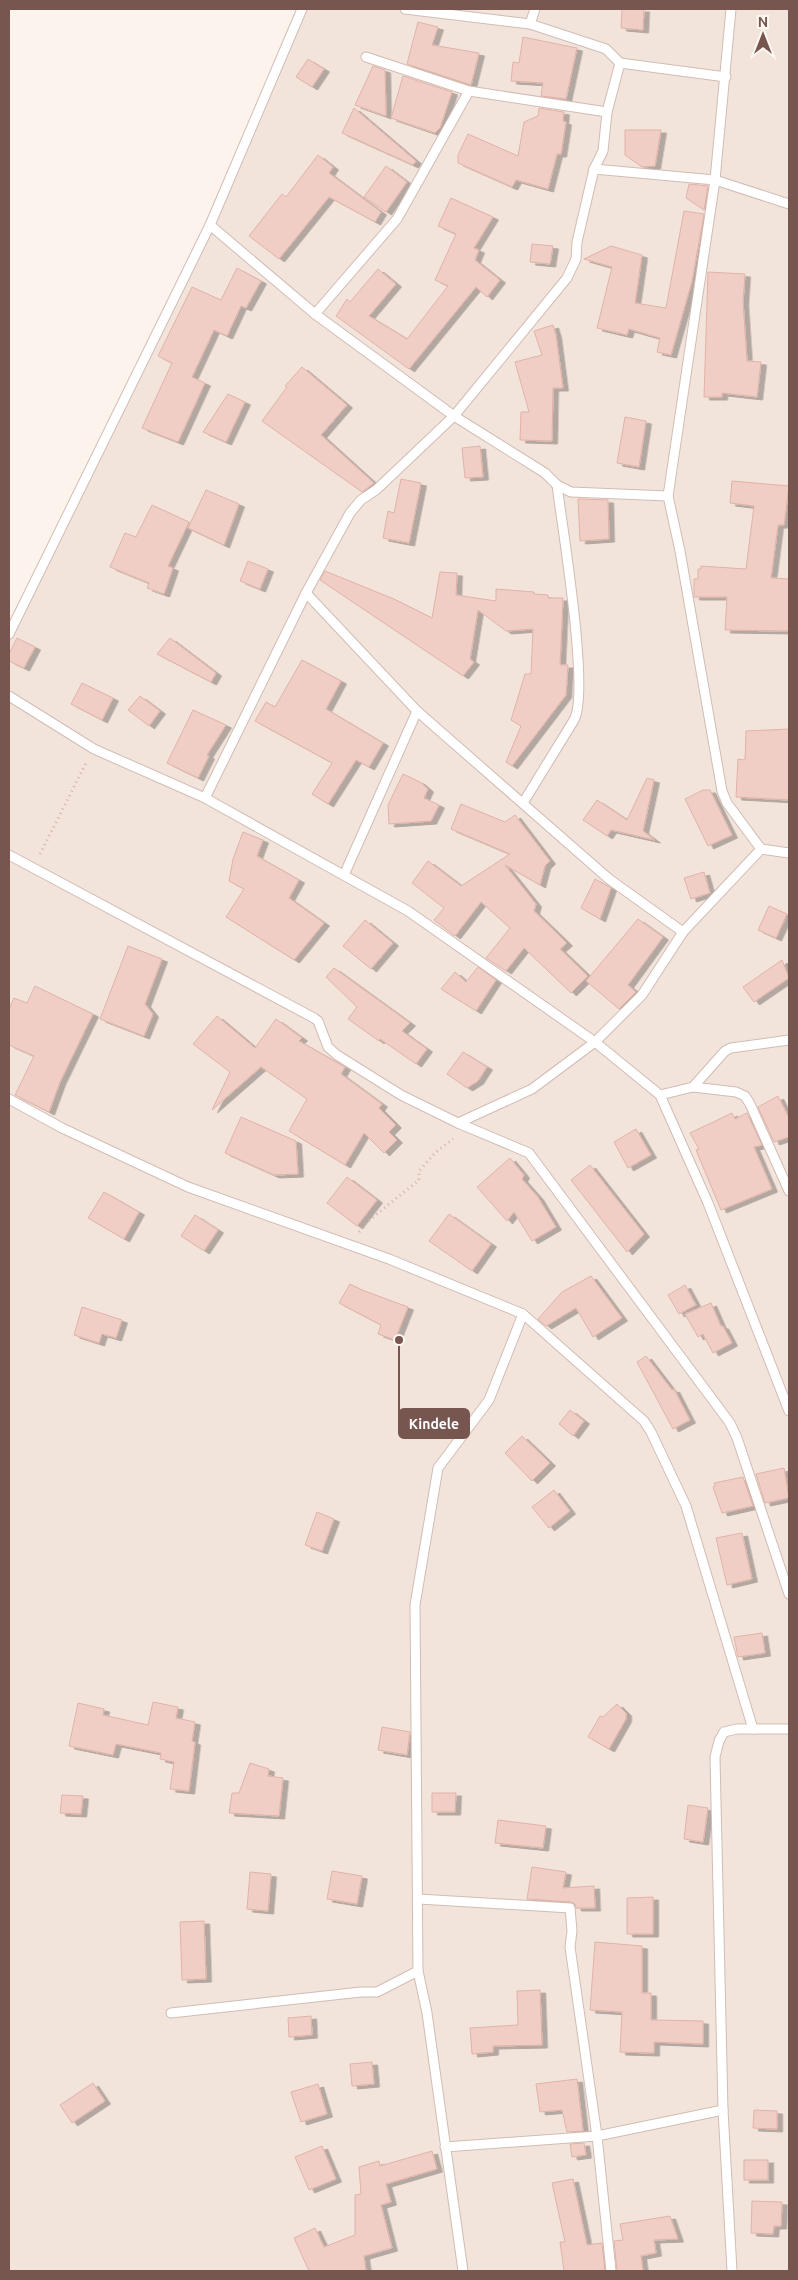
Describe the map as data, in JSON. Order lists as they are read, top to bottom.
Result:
{
  "places": ["Kindele"],
  "north": "top"
}
